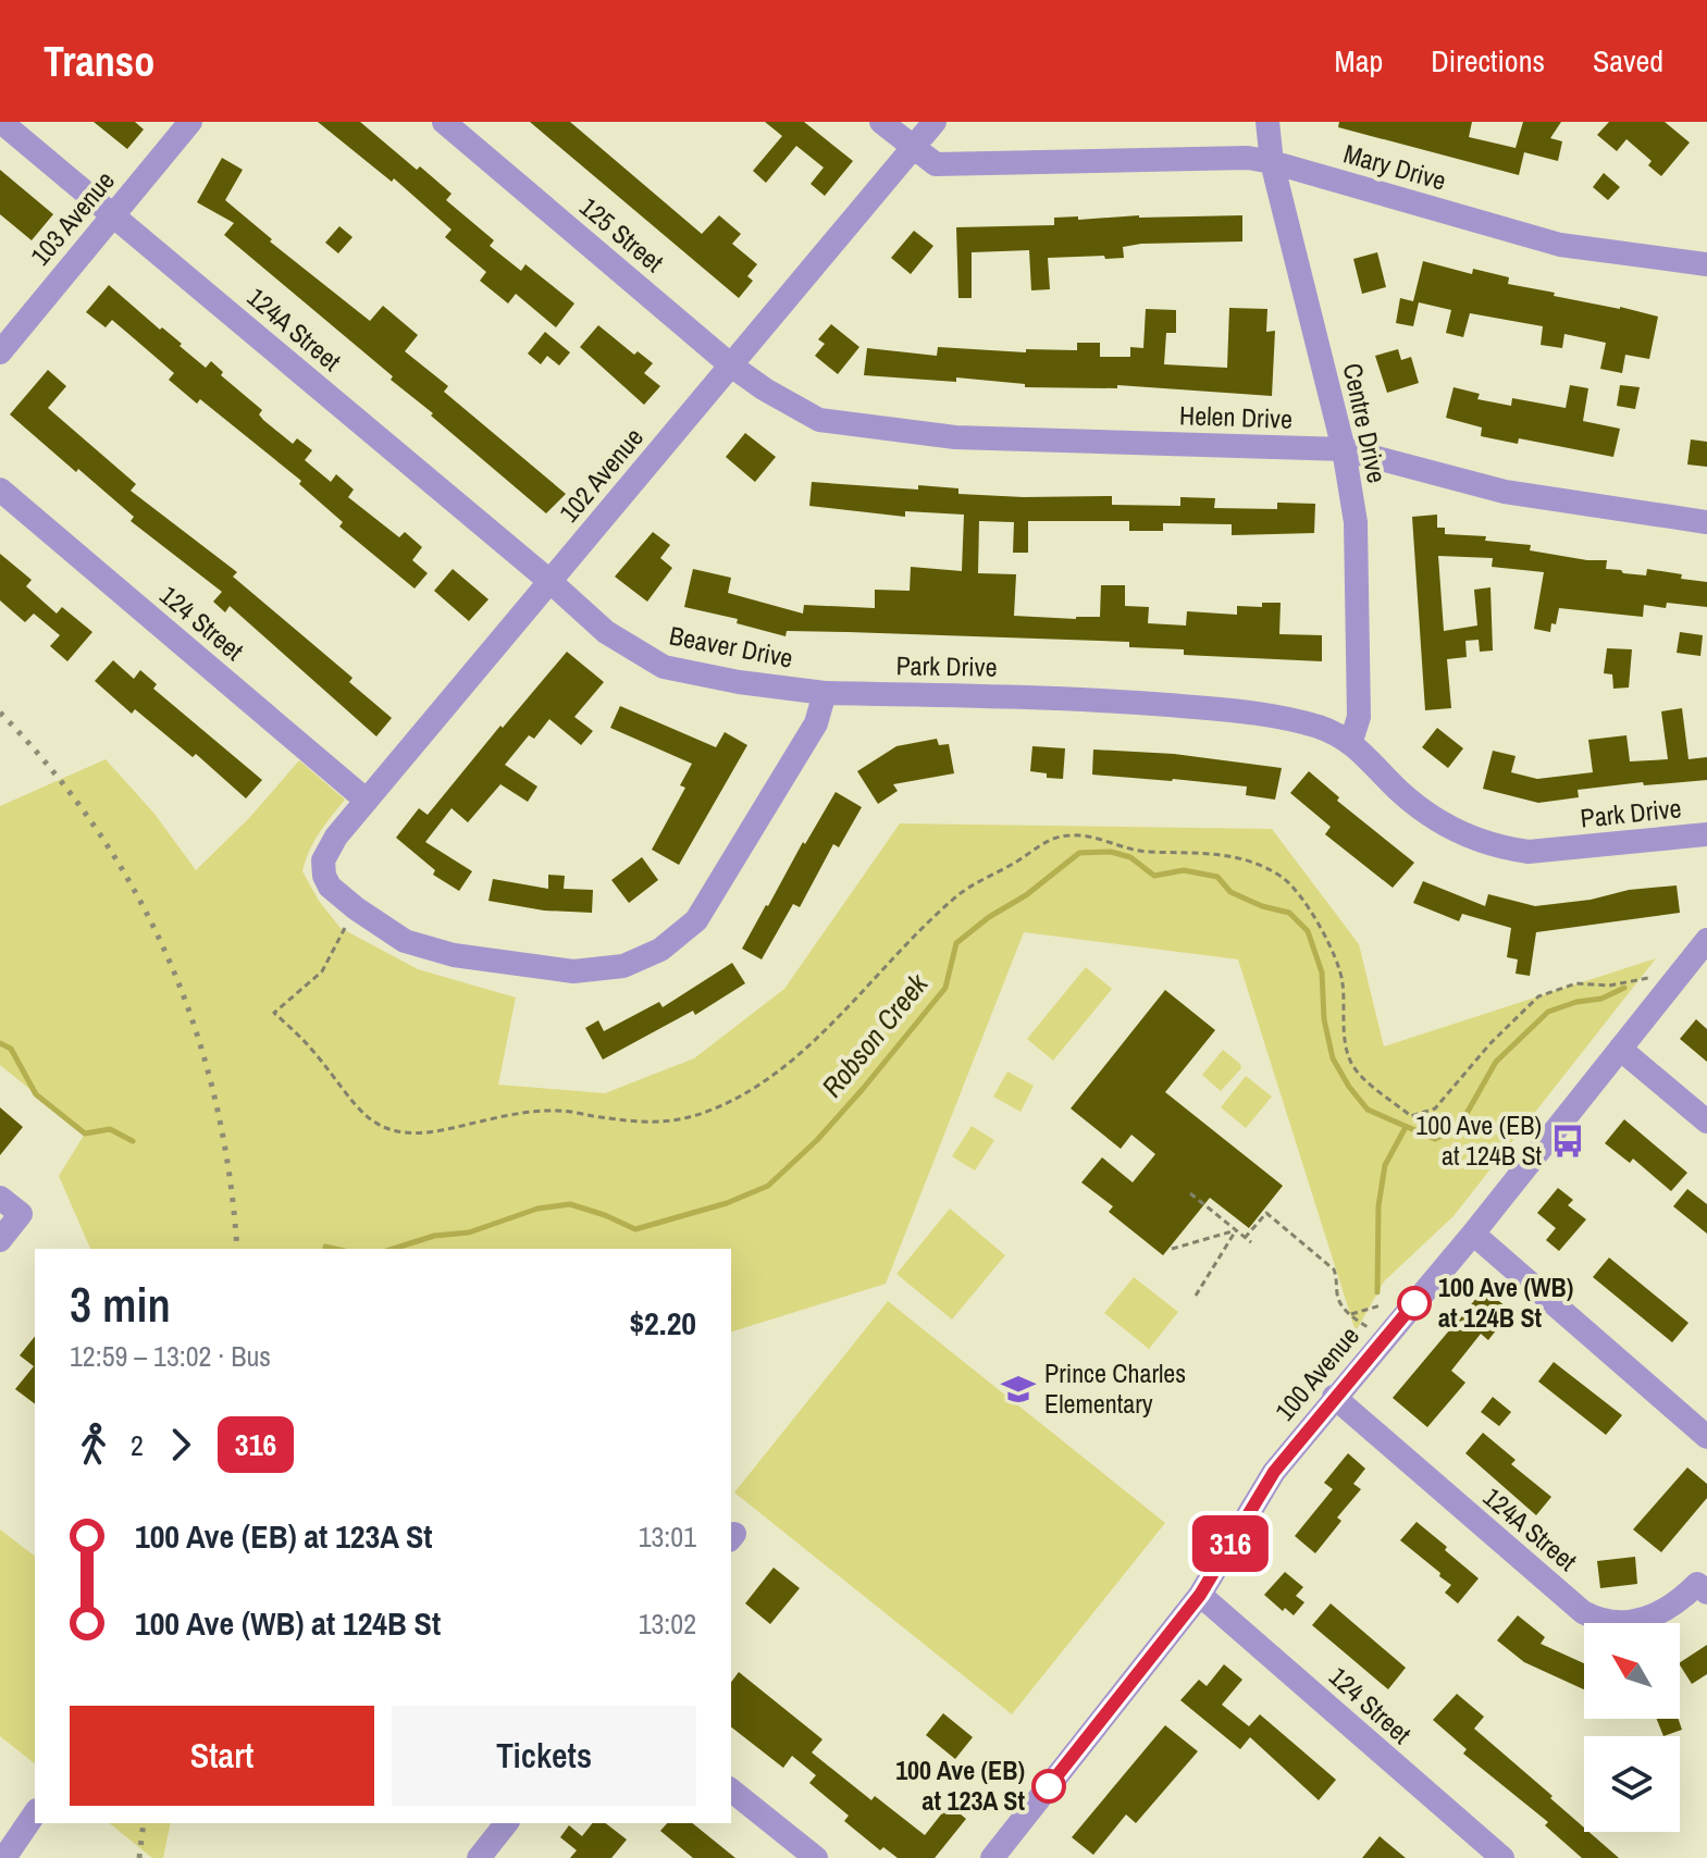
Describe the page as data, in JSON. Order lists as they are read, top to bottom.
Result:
{
  "streets": {
    "street": [
      "Mary Drive",
      "103 Avenue",
      "125 Street",
      "124A Street",
      "Helen Drive",
      "Centre Drive",
      "102 Avenue",
      "124 Street",
      "Beaver Drive",
      "Park Drive",
      "100 Avenue"
    ]
  },
  "crossings": [
    ["Mary Drive", "Centre Drive"],
    ["Mary Drive", "102 Avenue"],
    ["103 Avenue", "124A Street"],
    ["125 Street", "Helen Drive"],
    ["125 Street", "102 Avenue"],
    ["124A Street", "102 Avenue"],
    ["124A Street", "Beaver Drive"],
    ["124A Street", "100 Avenue"],
    ["Helen Drive", "Centre Drive"],
    ["Centre Drive", "Park Drive"],
    ["102 Avenue", "124 Street"],
    ["102 Avenue", "Beaver Drive"],
    ["102 Avenue", "Park Drive"],
    ["124 Street", "100 Avenue"],
    ["Beaver Drive", "Park Drive"]
  ],
  "water": ["Robson Creek"],
  "places": {
    "bus stop": ["100 Ave (EB) at 124B St"],
    "other": ["100 Ave (WB) at 124B St", "100 Ave (EB) at 123A St"],
    "school or university": ["Prince Charles Elementary"]
  },
  "lines": ["bus line 316"],
  "north": "top left",
  "page": {
    "header": "Transo",
    "nav": ["Map", "Directions", "Saved"],
    "on_map": "316",
    "heading": ["3 min", "12:59 – 13:02 · Bus", "$2.20"],
    "legs": ["2", "316"],
    "list": [
      {
        "name": "100 Ave (EB) at 123A St",
        "value": "13:01"
      },
      {
        "name": "100 Ave (WB) at 124B St",
        "value": "13:02"
      }
    ],
    "buttons": ["Start", "Tickets"]
  }
}
